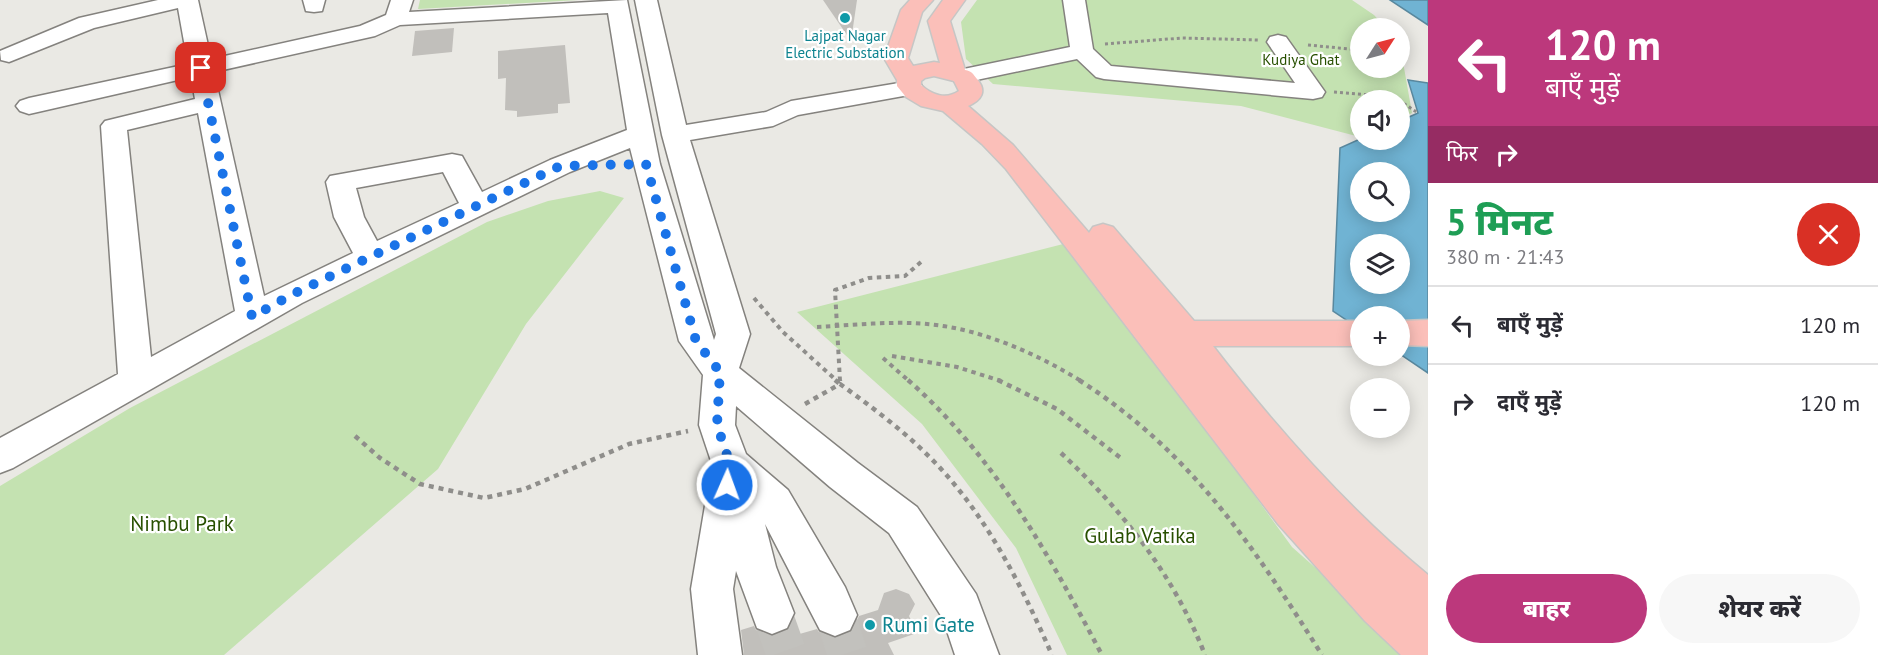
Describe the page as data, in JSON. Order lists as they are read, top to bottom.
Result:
{
  "parks": ["Kudiya Ghat", "Nimbu Park", "Gulab Vatika"],
  "places": ["Lajpat Nagar Electric Substation", "Rumi Gate"],
  "north": "top right",
  "page": {
    "turn": ["120 m", "बाएँ मुड़ें"],
    "map_buttons": ["+", "−"],
    "then": "फिर",
    "heading": ["5 मिनट", "380 m · 21:43"],
    "list": [
      {
        "name": "बाएँ मुड़ें",
        "value": "120 m"
      },
      {
        "name": "दाएँ मुड़ें",
        "value": "120 m"
      }
    ],
    "buttons": ["बाहर", "शेयर करें"]
  }
}
